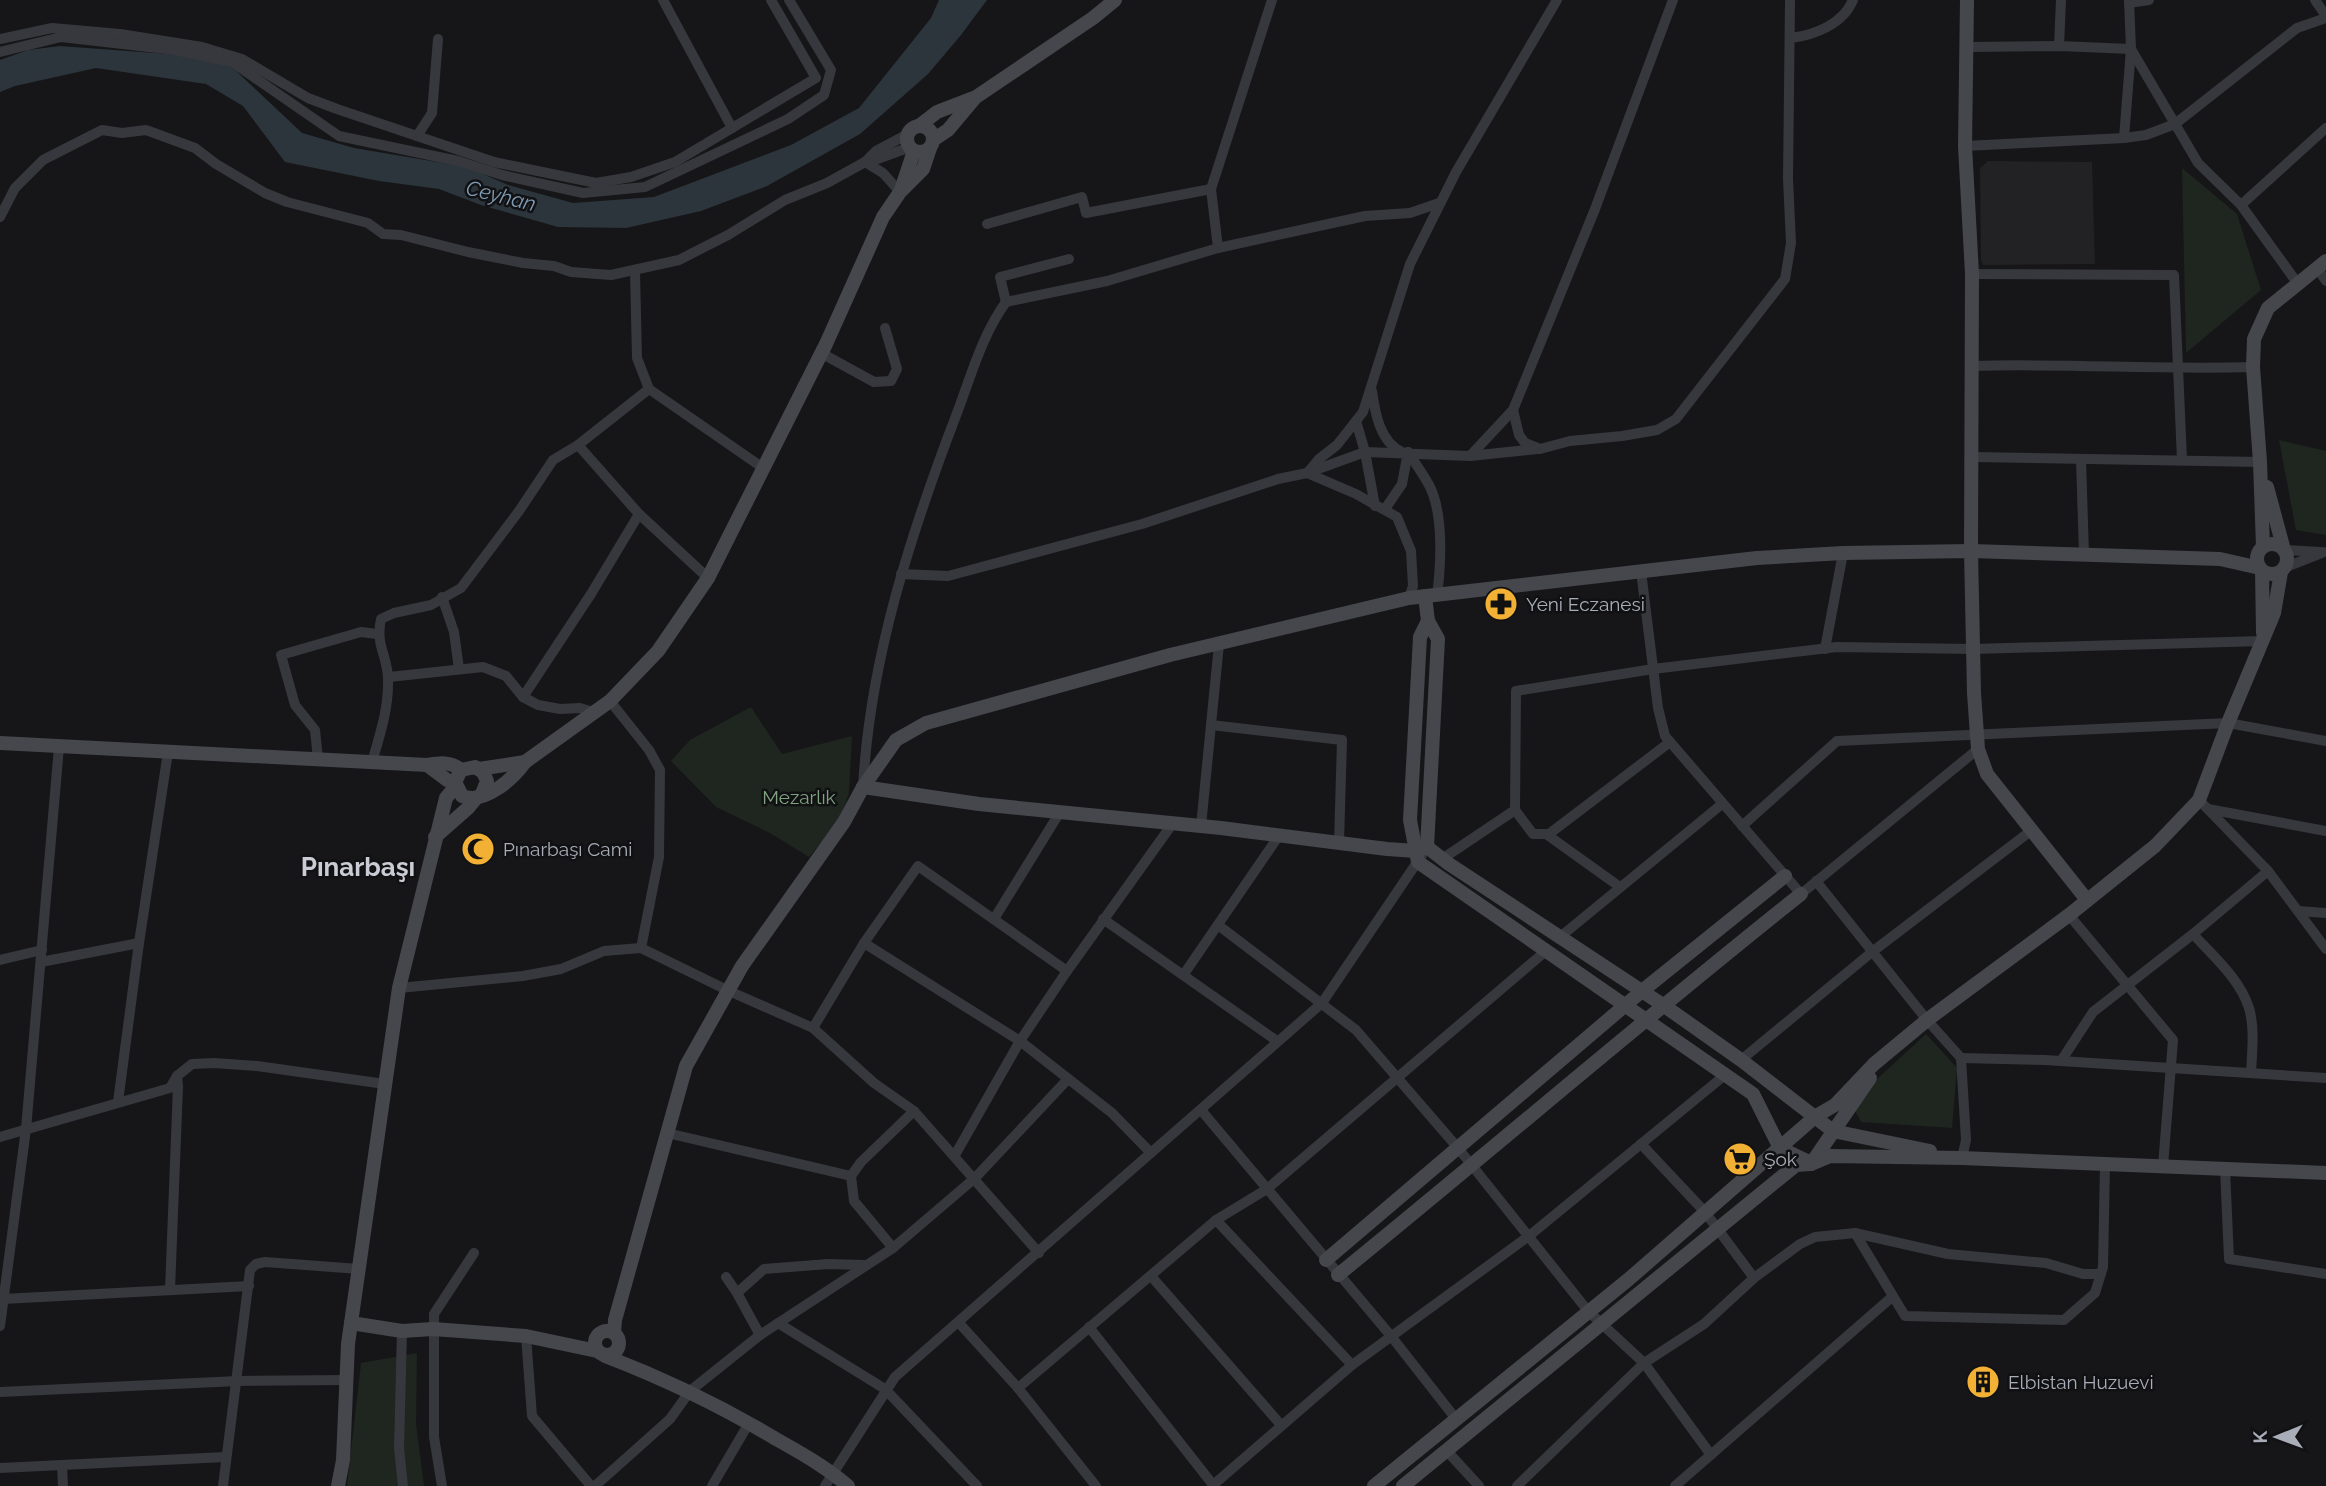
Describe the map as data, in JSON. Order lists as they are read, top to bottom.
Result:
{
  "districts": ["Pınarbaşı"],
  "water": ["Ceyhan"],
  "parks": ["Mezarlık"],
  "places": {
    "pharmacy": ["Yeni Eczanesi"],
    "mosque": ["Pınarbaşı Cami"],
    "supermarket": ["Şok"],
    "building": ["Elbistan Huzuevi"]
  },
  "north": "left"
}
